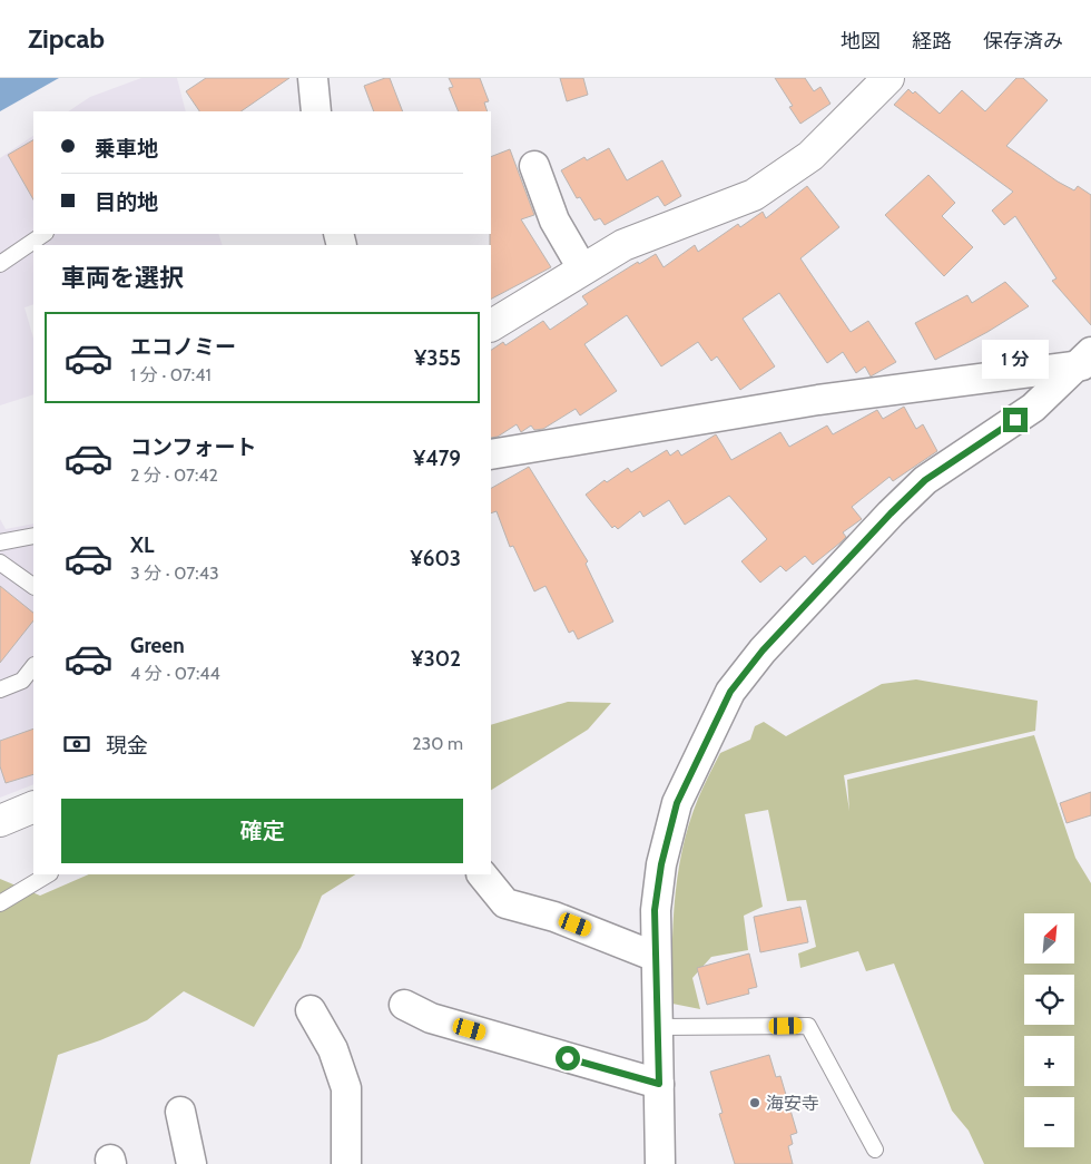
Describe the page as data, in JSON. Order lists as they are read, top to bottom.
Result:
{
  "places": ["海安寺"],
  "north": "top right",
  "page": {
    "header": "Zipcab",
    "nav": ["地図", "経路", "保存済み"],
    "banner": ["乗車地", "目的地"],
    "heading": "車両を選択",
    "list": [
      {
        "name": "エコノミー",
        "note": "1 分 · 07:41",
        "value": "¥355"
      },
      {
        "name": "コンフォート",
        "note": "2 分 · 07:42",
        "value": "¥479"
      },
      {
        "name": "XL",
        "note": "3 分 · 07:43",
        "value": "¥603"
      },
      {
        "name": "Green",
        "note": "4 分 · 07:44",
        "value": "¥302"
      }
    ],
    "bubble": "1 分",
    "pay": ["現金", "230 m"],
    "buttons": "確定",
    "map_buttons": ["+", "−"]
  }
}
